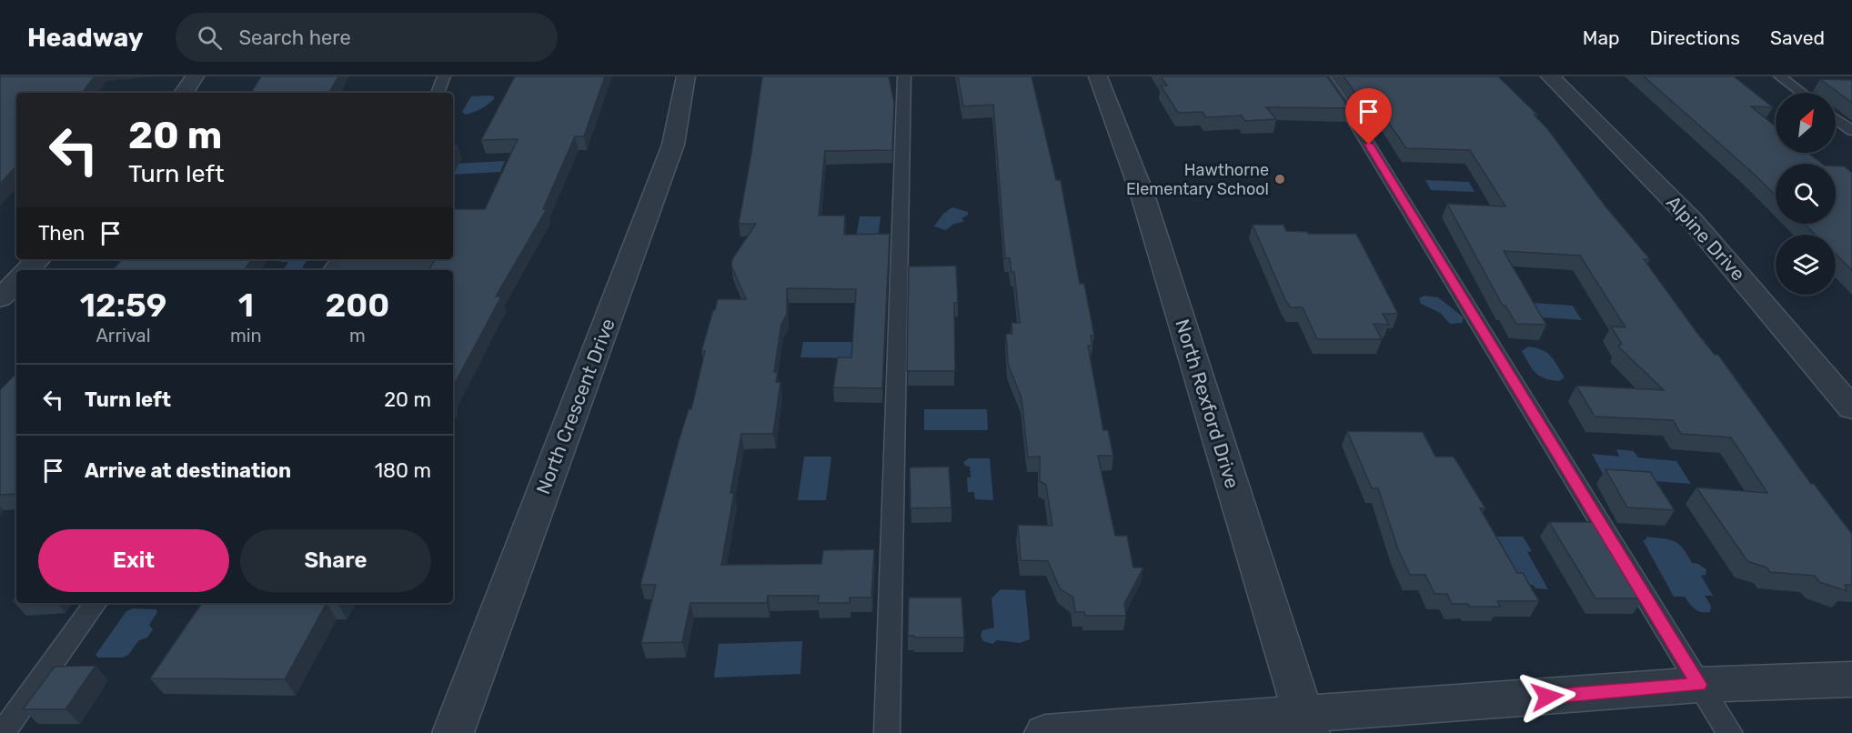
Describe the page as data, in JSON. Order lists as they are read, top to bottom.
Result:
{
  "streets": {
    "street": ["Alpine Drive", "North Rexford Drive", "North Crescent Drive"]
  },
  "places": ["Hawthorne Elementary School"],
  "north": "top right",
  "page": {
    "header": "Headway",
    "search": "Search here",
    "nav": ["Map", "Directions", "Saved"],
    "turn": ["20 m", "Turn left"],
    "then": "Then",
    "eta": [
      "12:59",
      "Arrival",
      "1",
      "min",
      "200",
      "m"
    ],
    "list": [
      {
        "name": "Turn left",
        "value": "20 m"
      },
      {
        "name": "Arrive at destination",
        "value": "180 m"
      }
    ],
    "buttons": ["Exit", "Share"]
  }
}
